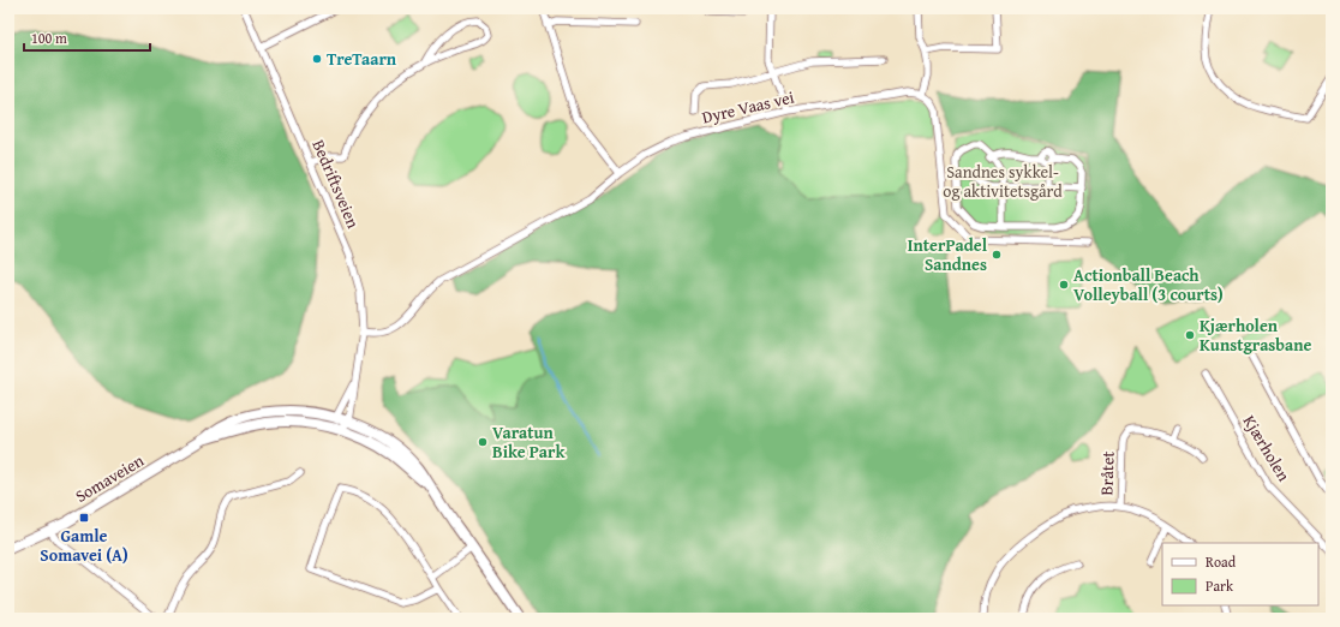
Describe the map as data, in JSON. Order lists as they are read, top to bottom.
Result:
{
  "streets": {
    "main road": ["Somaveien"],
    "street": [
      "Dyre Vaas vei",
      "Bedriftsveien",
      "Kjærholen",
      "Bråtet"
    ]
  },
  "crossings": [
    ["Dyre Vaas vei", "Bedriftsveien"],
    ["Bedriftsveien", "Somaveien"]
  ],
  "parks": ["Sandnes sykkel- og aktivitetsgård"],
  "places": {
    "other": [
      "TreTaarn",
      "InterPadel Sandnes",
      "Actionball Beach Volleyball (3 courts)",
      "Kjærholen Kunstgrasbane",
      "Varatun Bike Park"
    ],
    "transit": ["Gamle Somavei (A)"]
  },
  "legend": ["Road", "Park"],
  "scale_bar": "100 m"
}
